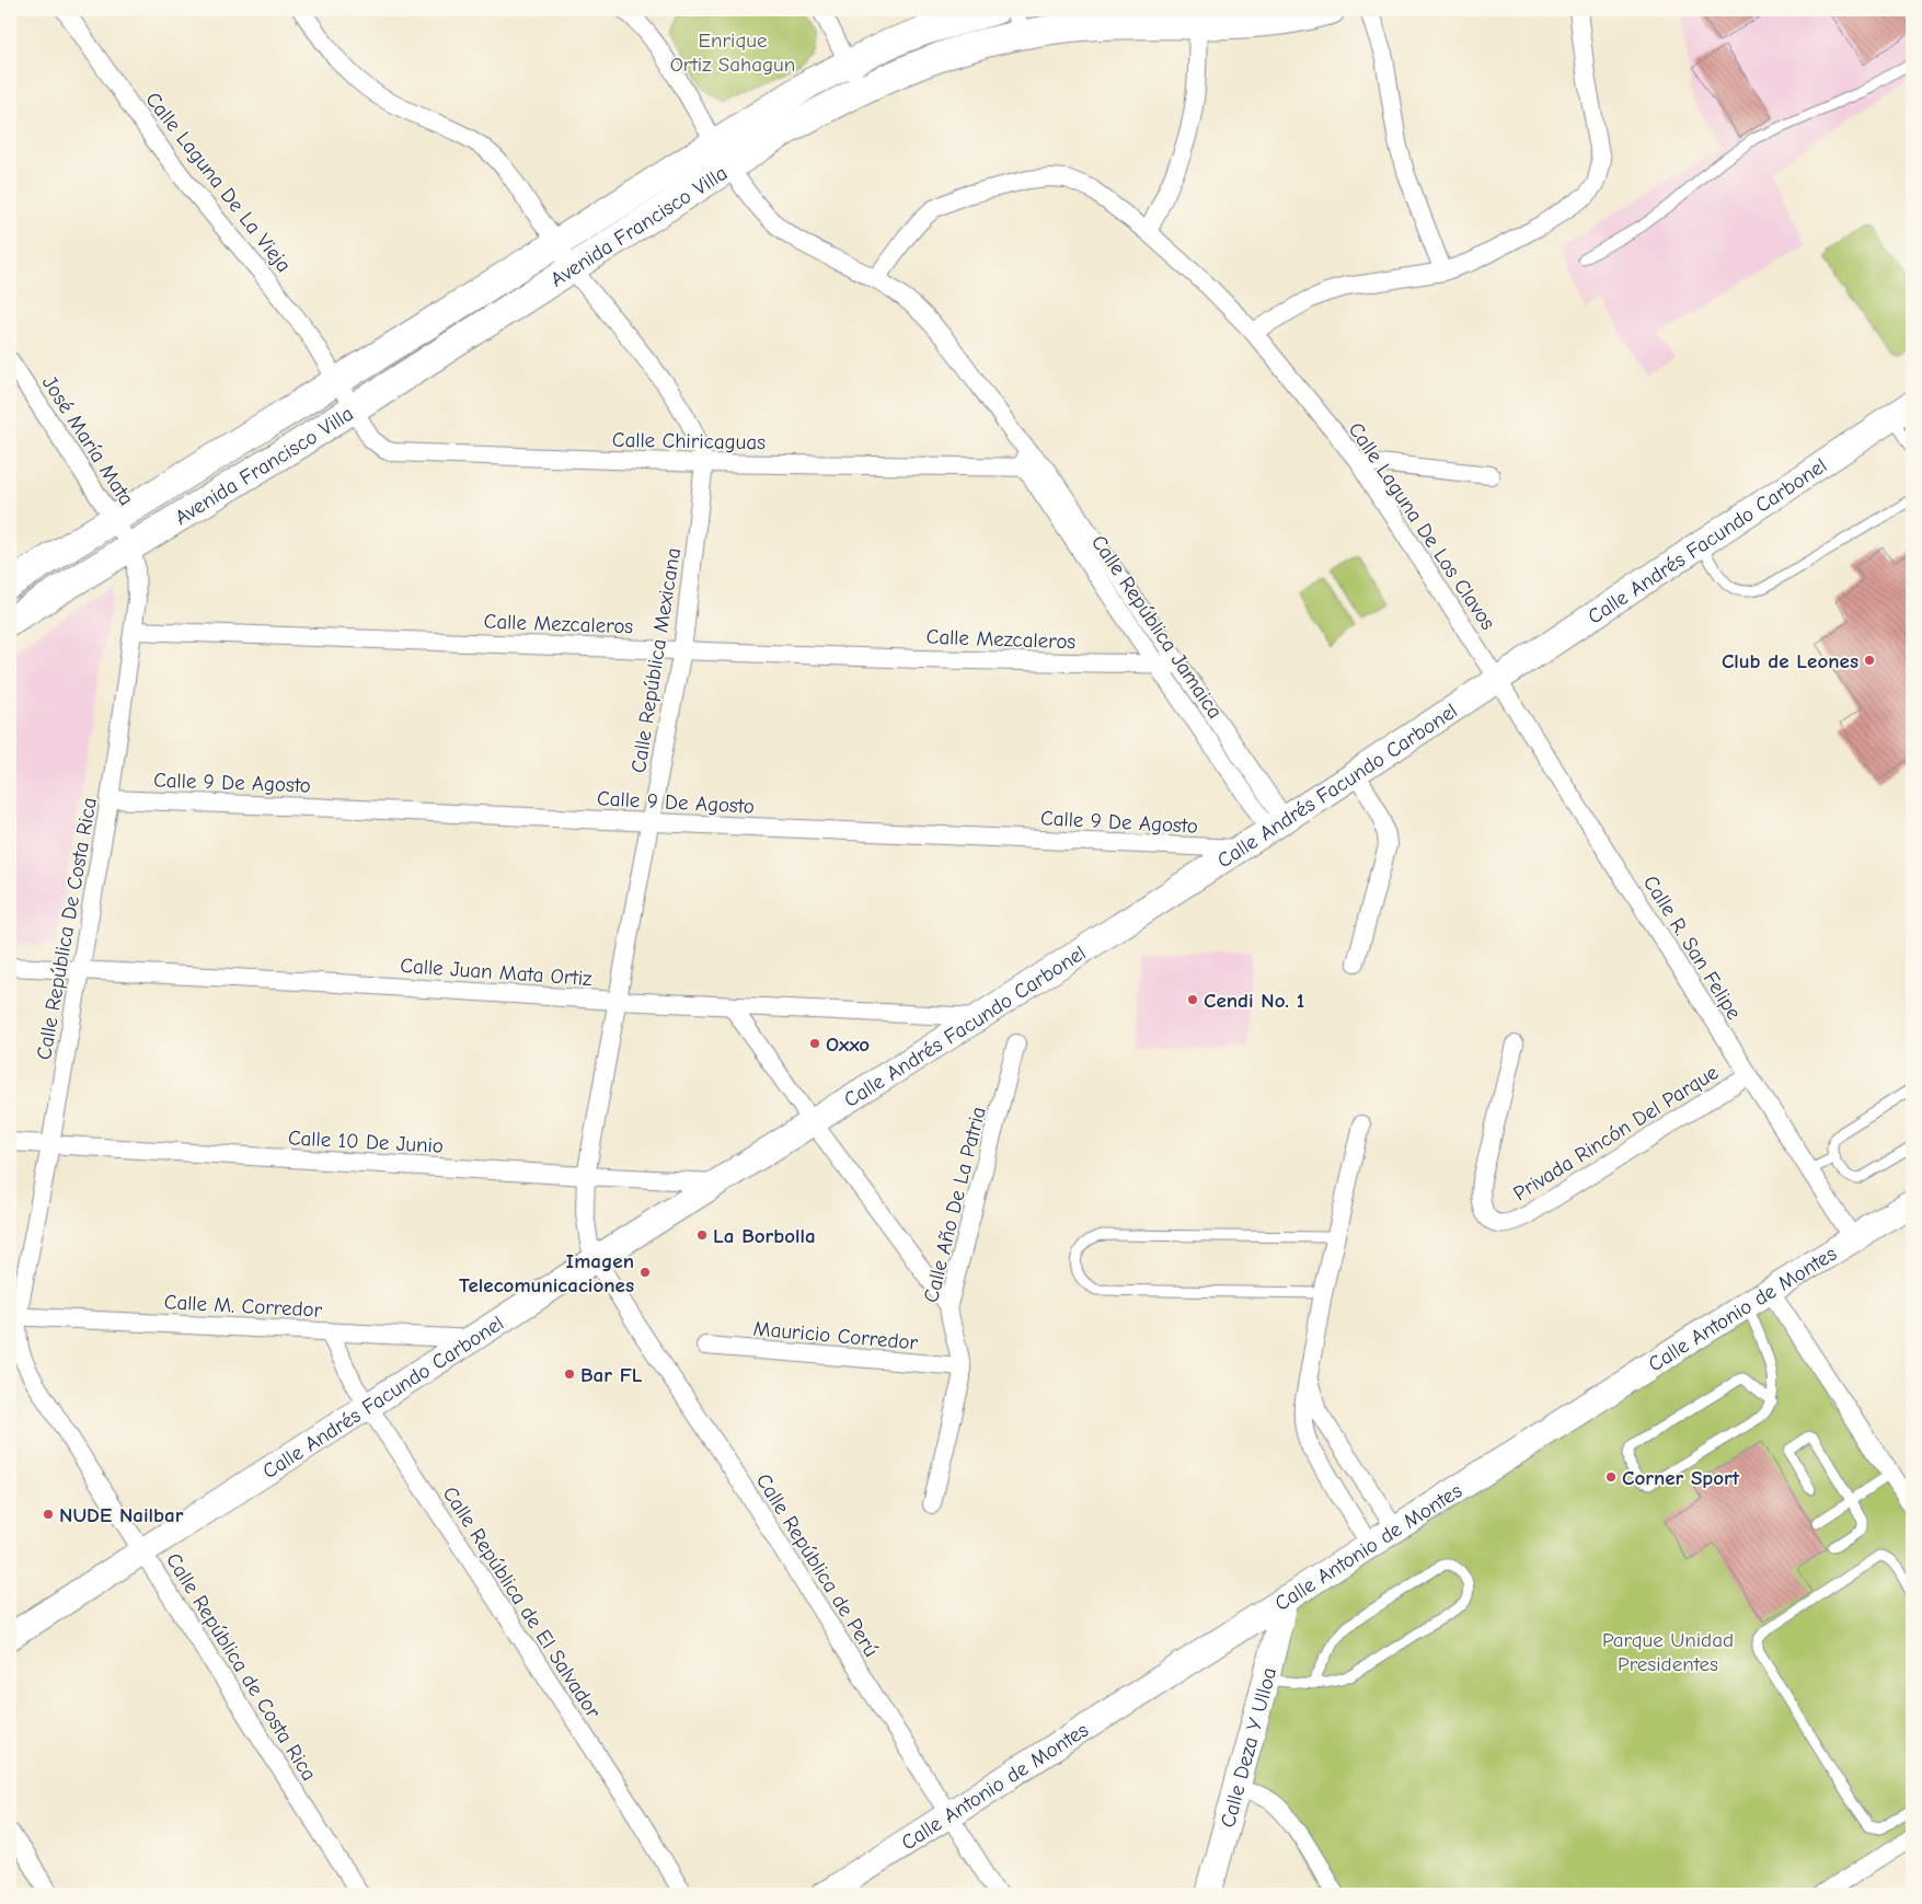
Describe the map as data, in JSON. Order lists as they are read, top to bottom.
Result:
{
  "streets": {
    "main road": [
      "Avenida Francisco Villa",
      "Calle Andrés Facundo Carbonel",
      "Calle Antonio de Montes",
      "Calle Deza Y Ulloa"
    ],
    "street": [
      "Calle Laguna De La Vieja",
      "José María Mata",
      "Calle Chiricaguas",
      "Calle Laguna De Los Clavos",
      "Calle Mezcaleros",
      "Calle República Jamaica",
      "Calle República Mexicana",
      "Calle 9 De Agosto",
      "Calle República De Costa Rica",
      "Calle R. San Felipe",
      "Calle Juan Mata Ortiz",
      "Privada Rincón Del Parque",
      "Calle 10 De Junio",
      "Calle Año De La Patria",
      "Calle M. Corredor",
      "Mauricio Corredor",
      "Calle República de Perú",
      "Calle República de El Salvador",
      "Calle República de Costa Rica"
    ]
  },
  "crossings": [
    ["Calle Laguna De La Vieja", "Avenida Francisco Villa"],
    ["Calle Laguna De La Vieja", "Calle Chiricaguas"],
    ["Avenida Francisco Villa", "José María Mata"],
    ["Avenida Francisco Villa", "Calle Chiricaguas"],
    ["Avenida Francisco Villa", "Calle República Jamaica"],
    ["Avenida Francisco Villa", "Calle República Mexicana"],
    ["Avenida Francisco Villa", "Calle República De Costa Rica"],
    ["José María Mata", "Calle República De Costa Rica"],
    ["Calle Chiricaguas", "Calle República Jamaica"],
    ["Calle Chiricaguas", "Calle República Mexicana"],
    ["Calle Laguna De Los Clavos", "Calle Andrés Facundo Carbonel"],
    ["Calle Laguna De Los Clavos", "Calle República Jamaica"],
    ["Calle Laguna De Los Clavos", "Calle R. San Felipe"],
    ["Calle Andrés Facundo Carbonel", "Calle República Jamaica"],
    ["Calle Andrés Facundo Carbonel", "Calle República Mexicana"],
    ["Calle Andrés Facundo Carbonel", "Calle 9 De Agosto"],
    ["Calle Andrés Facundo Carbonel", "Calle R. San Felipe"],
    ["Calle Andrés Facundo Carbonel", "Calle Juan Mata Ortiz"],
    ["Calle Andrés Facundo Carbonel", "Calle 10 De Junio"],
    ["Calle Andrés Facundo Carbonel", "Calle M. Corredor"],
    ["Calle Andrés Facundo Carbonel", "Calle República de Perú"],
    ["Calle Andrés Facundo Carbonel", "Calle República de El Salvador"],
    ["Calle Andrés Facundo Carbonel", "Calle República de Costa Rica"],
    ["Calle Mezcaleros", "Calle República Jamaica"],
    ["Calle Mezcaleros", "Calle República Mexicana"],
    ["Calle Mezcaleros", "Calle República De Costa Rica"],
    ["Calle República Mexicana", "Calle 9 De Agosto"],
    ["Calle República Mexicana", "Calle Juan Mata Ortiz"],
    ["Calle República Mexicana", "Calle 10 De Junio"],
    ["Calle República Mexicana", "Calle República de Perú"],
    ["Calle 9 De Agosto", "Calle República De Costa Rica"],
    ["Calle República De Costa Rica", "Calle Juan Mata Ortiz"],
    ["Calle República De Costa Rica", "Calle 10 De Junio"],
    ["Calle República De Costa Rica", "Calle M. Corredor"],
    ["Calle República De Costa Rica", "Calle República de Costa Rica"],
    ["Calle R. San Felipe", "Privada Rincón Del Parque"],
    ["Calle R. San Felipe", "Calle Antonio de Montes"],
    ["Calle Año De La Patria", "Mauricio Corredor"],
    ["Calle M. Corredor", "Calle República de El Salvador"],
    ["Calle M. Corredor", "Calle República de Costa Rica"],
    ["Calle Antonio de Montes", "Calle República de Perú"],
    ["Calle Antonio de Montes", "Calle Deza Y Ulloa"]
  ],
  "parks": ["Enrique Ortiz Sahagun", "Parque Unidad Presidentes"],
  "places": [
    "Club de Leones",
    "Cendi No. 1",
    "Oxxo",
    "La Borbolla",
    "Imagen Telecomunicaciones",
    "Bar FL",
    "Corner Sport",
    "NUDE Nailbar"
  ]
}
